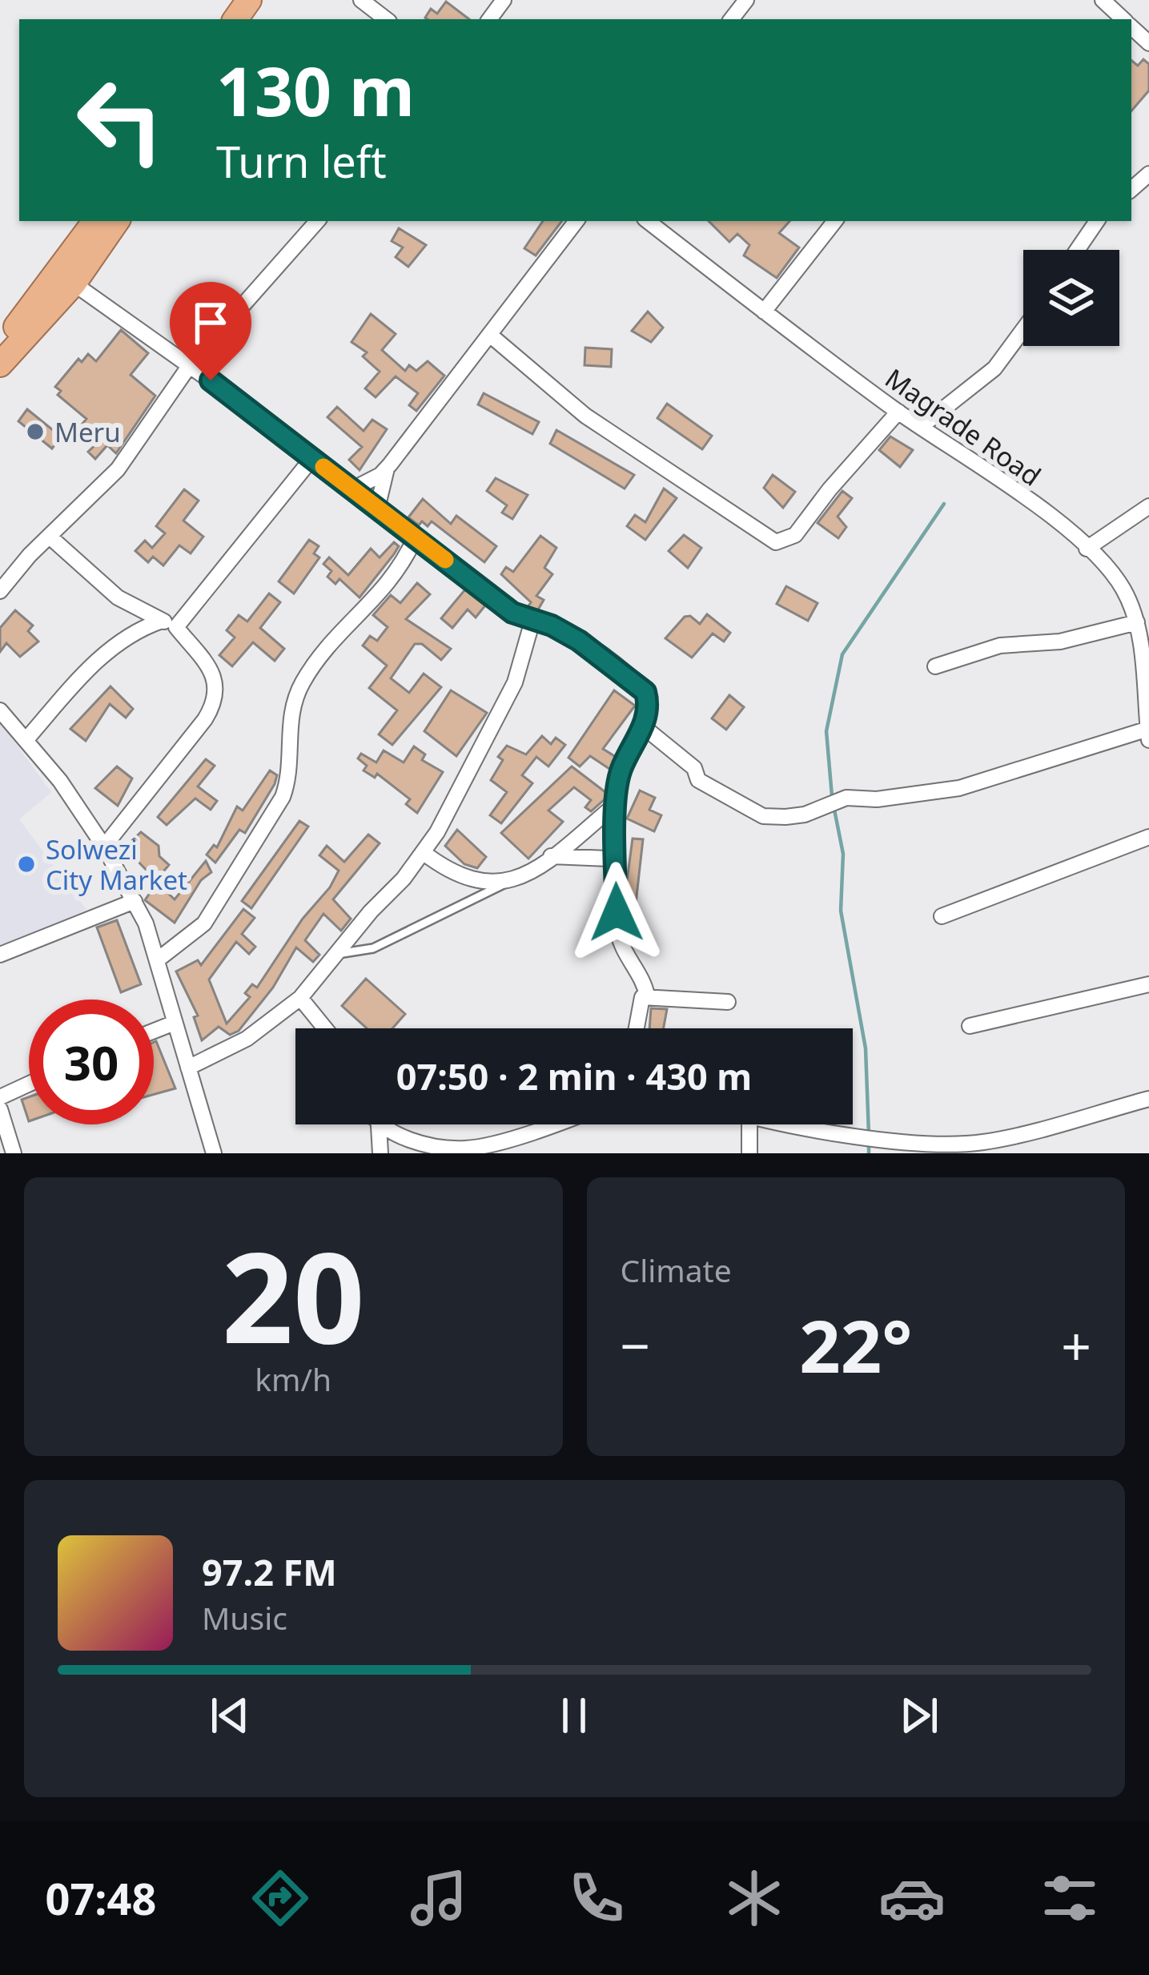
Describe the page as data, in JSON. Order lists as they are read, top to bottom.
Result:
{
  "streets": {
    "street": ["Magrade Road"]
  },
  "places": ["Meru", "Solwezi City Market"],
  "page": {
    "turn": ["130 m", "Turn left"],
    "limit": "30",
    "trip": "07:50 · 2 min · 430 m",
    "tile": [
      ["20", "km/h"],
      "Climate"
    ],
    "heat": ["−", "22°", "+"],
    "song": ["97.2 FM", "Music"],
    "tabs": "07:48"
  }
}
